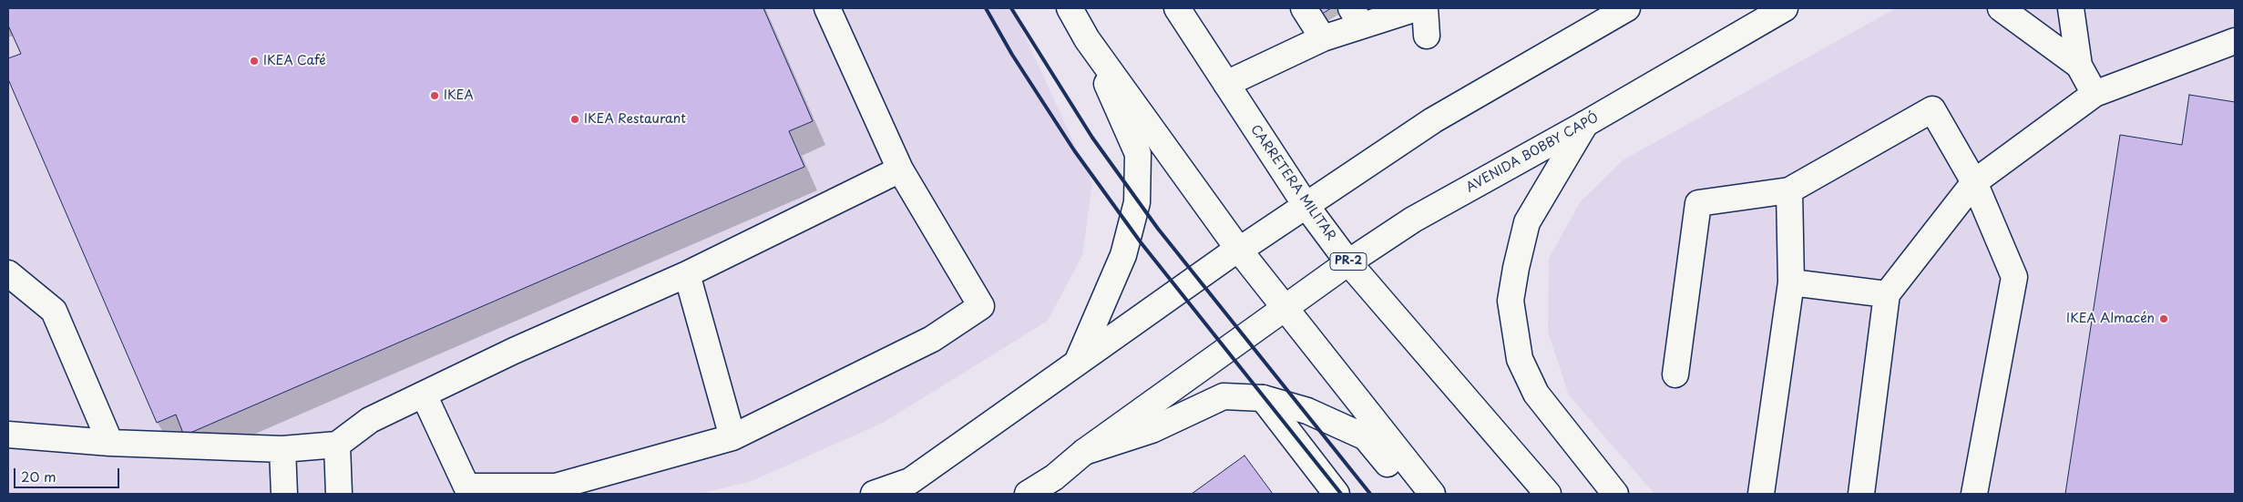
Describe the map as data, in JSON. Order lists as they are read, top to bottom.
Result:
{
  "streets": {
    "main road": ["AVENIDA BOBBY CAPÓ", "CARRETERA MILITAR", "PR-2"]
  },
  "crossings": [
    ["AVENIDA BOBBY CAPÓ", "CARRETERA MILITAR"]
  ],
  "places": [
    "IKEA Café",
    "IKEA",
    "IKEA Restaurant",
    "IKEA Almacén"
  ],
  "scale_bar": "20 m"
}
